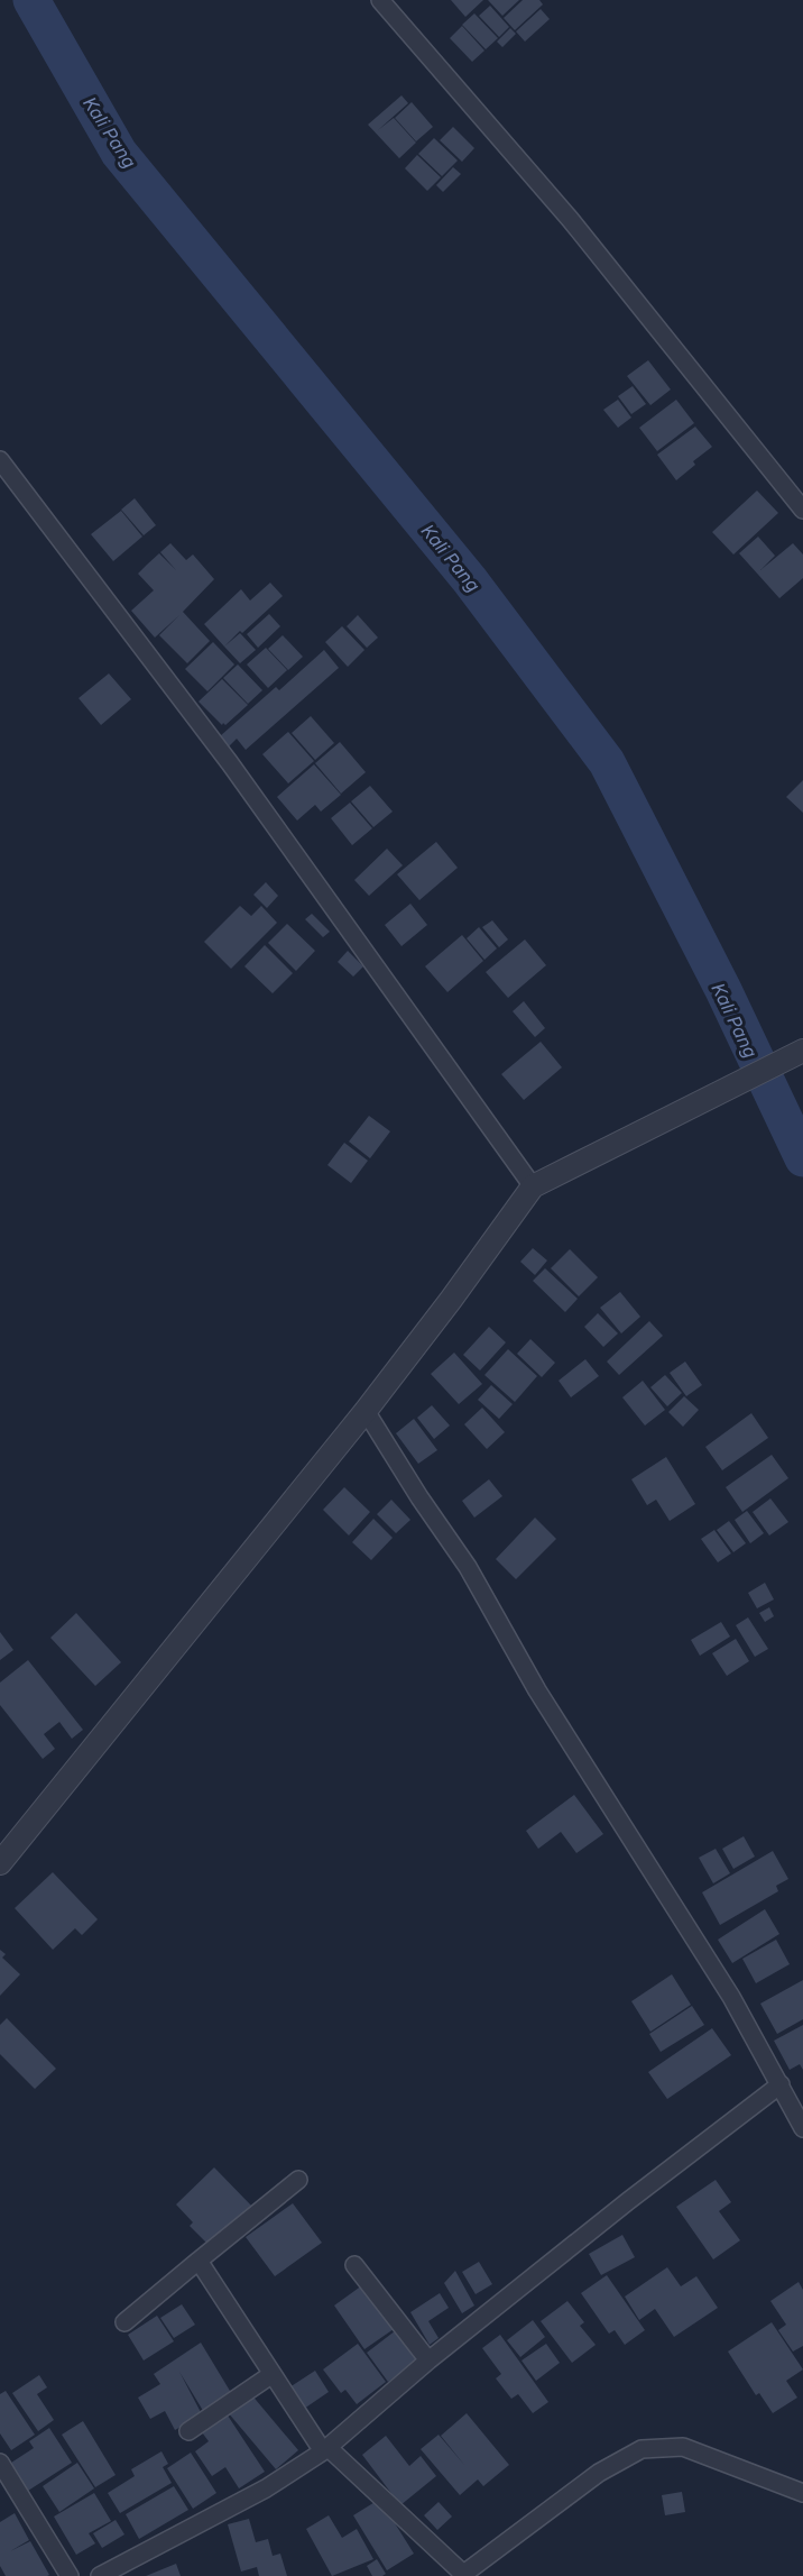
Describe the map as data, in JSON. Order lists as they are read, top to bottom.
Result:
{
  "water": ["Kali Pang"]
}
